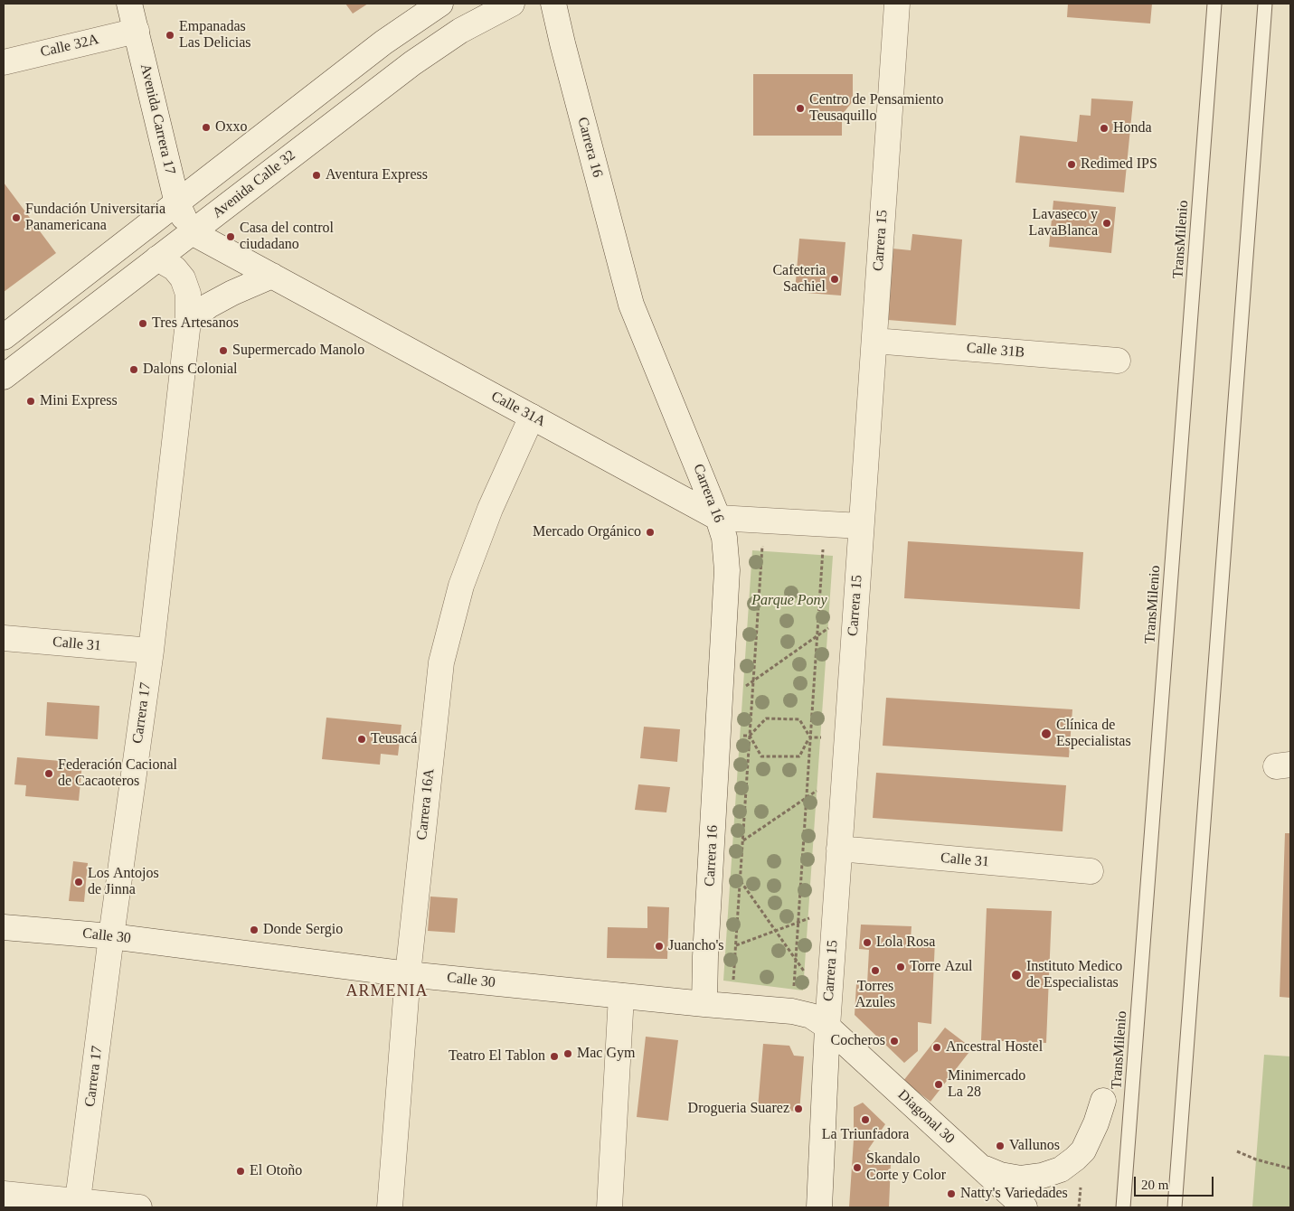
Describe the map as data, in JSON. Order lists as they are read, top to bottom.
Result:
{
  "streets": {
    "street": [
      "Calle 32A",
      "Avenida Carrera 17",
      "Carrera 16",
      "Avenida Calle 32",
      "Carrera 15",
      "Calle 31B",
      "Calle 31A",
      "Calle 31",
      "Carrera 17",
      "Carrera 16A",
      "Calle 30",
      "Diagonal 30"
    ],
    "lane": ["TransMilenio"]
  },
  "crossings": [
    ["Calle 32A", "Avenida Carrera 17"],
    ["Avenida Carrera 17", "Avenida Calle 32"],
    ["Avenida Carrera 17", "Calle 31A"],
    ["Carrera 16", "Calle 31A"],
    ["Carrera 16", "Calle 30"],
    ["Avenida Calle 32", "Calle 31A"],
    ["Avenida Calle 32", "Carrera 17"],
    ["Carrera 15", "Calle 31B"],
    ["Carrera 15", "Calle 31A"],
    ["Carrera 15", "Calle 31"],
    ["Carrera 15", "Calle 30"],
    ["Carrera 15", "Diagonal 30"],
    ["Calle 31A", "Carrera 16A"],
    ["Calle 31", "Carrera 17"],
    ["Carrera 17", "Calle 30"],
    ["Carrera 16A", "Calle 30"],
    ["Calle 30", "Diagonal 30"]
  ],
  "districts": ["ARMENIA"],
  "parks": ["Parque Pony"],
  "places": [
    "Empanadas Las Delicias",
    "Centro de Pensamiento Teusaquillo",
    "Oxxo",
    "Honda",
    "Redimed IPS",
    "Aventura Express",
    "Fundación Universitaria Panamericana",
    "Lavaseco y LavaBlanca",
    "Casa del control ciudadano",
    "Cafeteria Sachiel",
    "Tres Artesanos",
    "Supermercado Manolo",
    "Dalons Colonial",
    "Mini Express",
    "Mercado Orgánico",
    "Clínica de Especialistas",
    "Teusacá",
    "Federación Cacional de Cacaoteros",
    "Los Antojos de Jinna",
    "Donde Sergio",
    "Lola Rosa",
    "Juancho's",
    "Torre Azul",
    "Torres Azules",
    "Instituto Medico de Especialistas",
    "Cocheros",
    "Ancestral Hostel",
    "Mac Gym",
    "Teatro El Tablon",
    "Minimercado La 28",
    "Drogueria Suarez",
    "La Triunfadora",
    "Vallunos",
    "Skandalo Corte y Color",
    "El Otoño",
    "Natty's Variedades"
  ],
  "scale_bar": "20 m"
}
